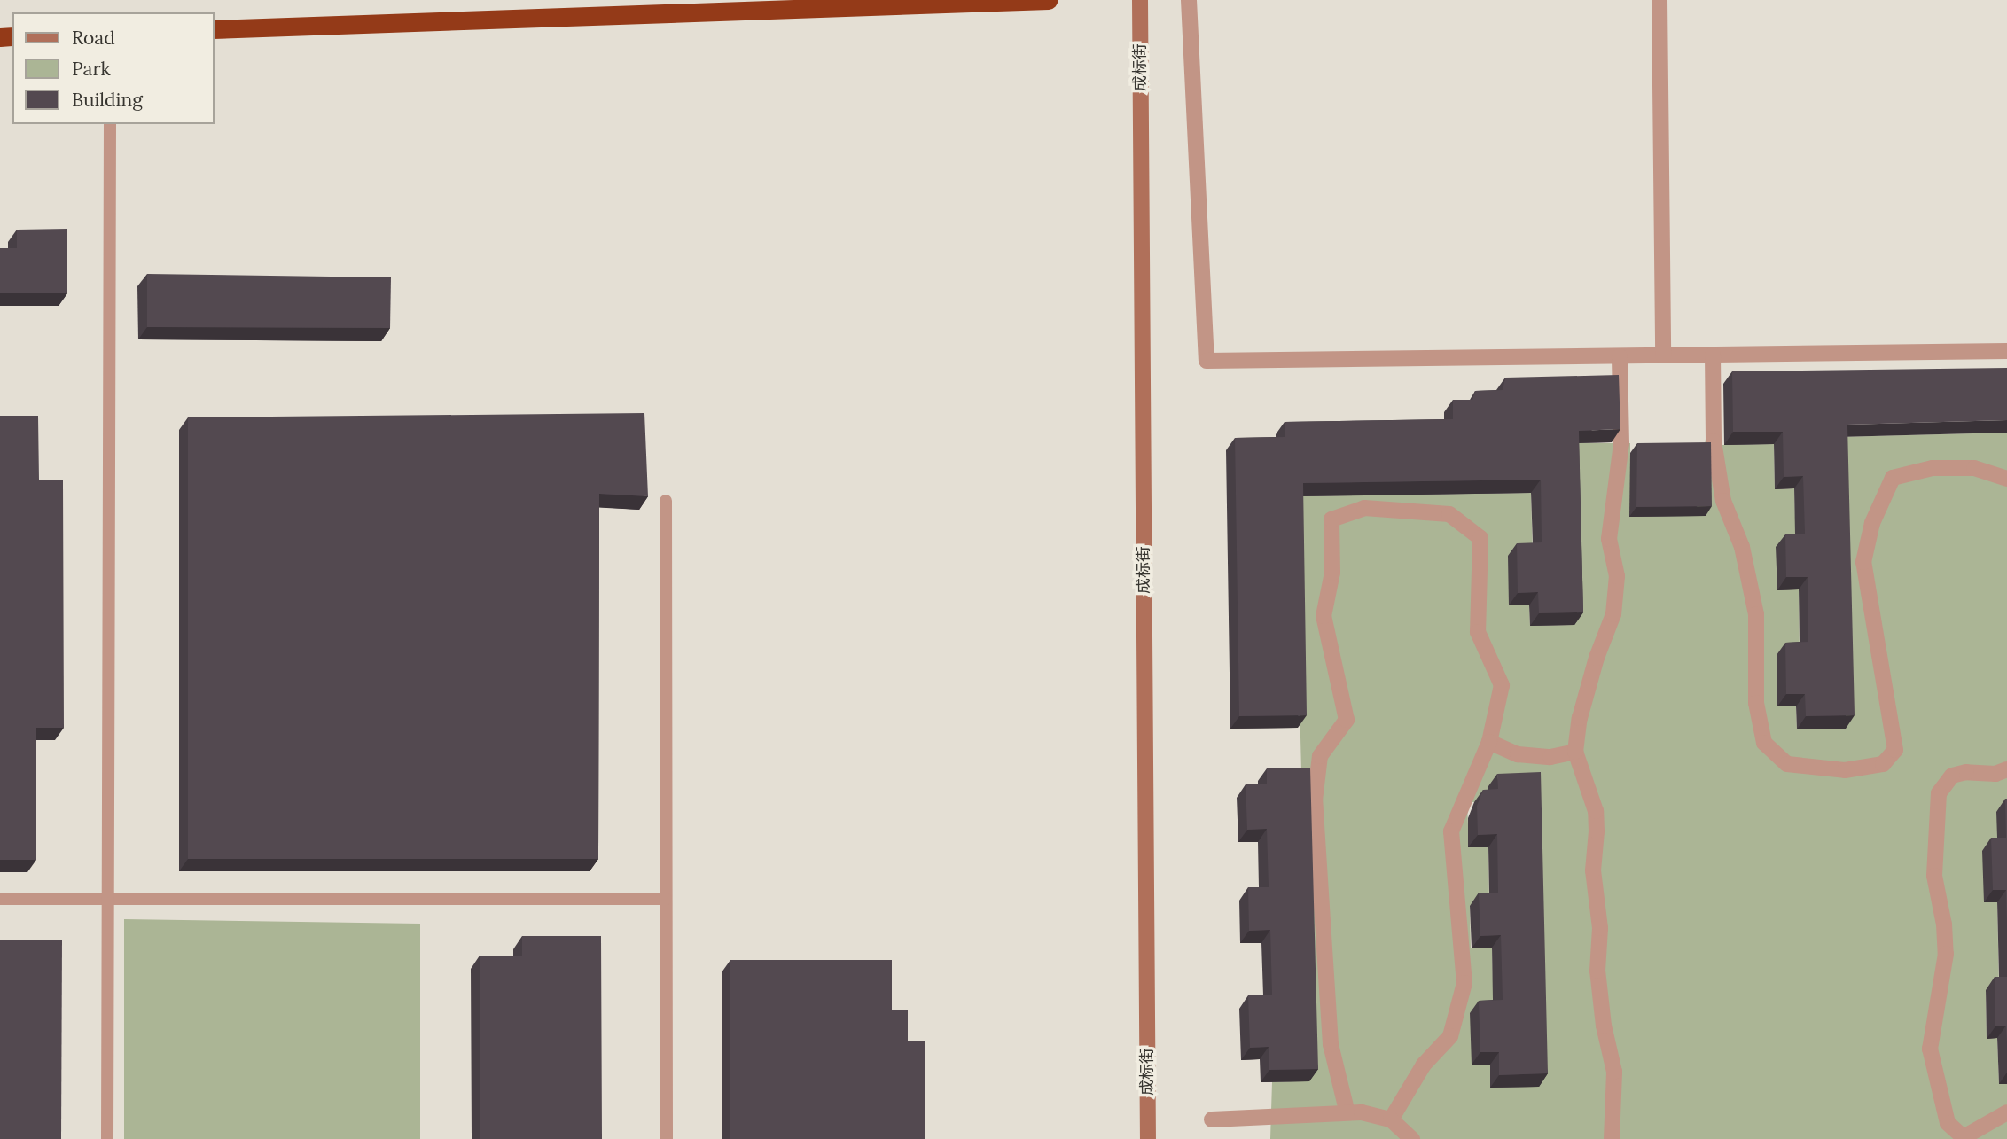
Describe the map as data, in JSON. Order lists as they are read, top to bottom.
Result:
{
  "streets": {
    "street": ["成标街"]
  },
  "legend": ["Road", "Park", "Building"]
}
